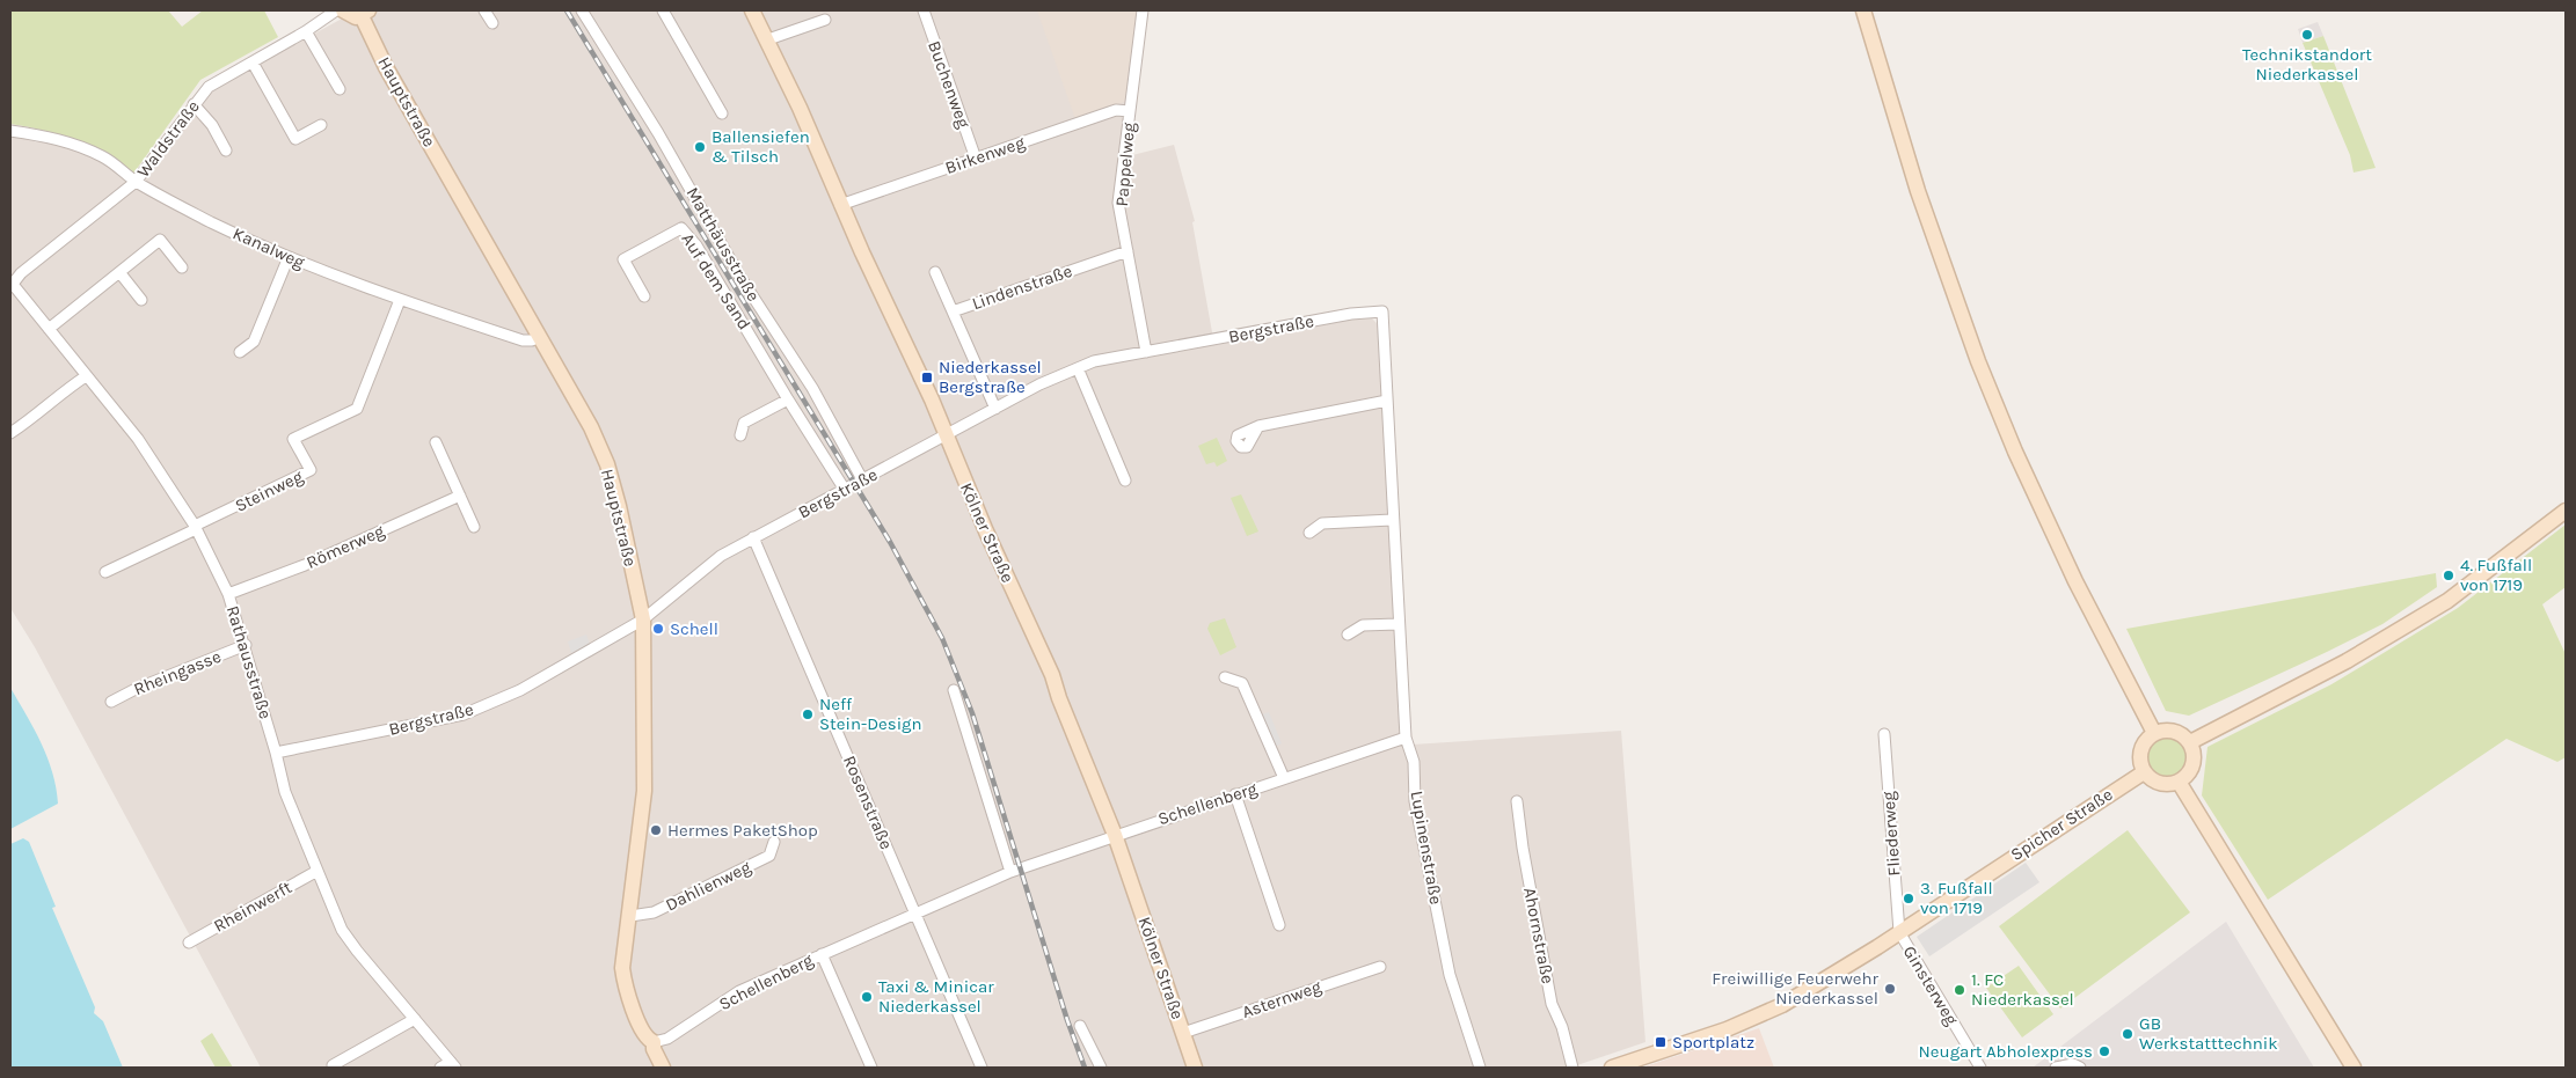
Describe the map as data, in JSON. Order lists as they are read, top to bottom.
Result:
{
  "streets": {
    "street": [
      "Buchenweg",
      "Hauptstraße",
      "Waldstraße",
      "Birkenweg",
      "Pappelweg",
      "Matthäusstraße",
      "Kanalweg",
      "Auf dem Sand",
      "Lindenstraße",
      "Bergstraße",
      "Steinweg",
      "Kölner Straße",
      "Römerweg",
      "Rathausstraße",
      "Rheingasse",
      "Rosenstraße",
      "Schellenberg",
      "Spicher Straße",
      "Fliederweg",
      "Lupinenstraße",
      "Dahlienweg",
      "Rheinwerft",
      "Ahornstraße",
      "Ginsterweg",
      "Asternweg"
    ]
  },
  "crossings": [
    ["Buchenweg", "Birkenweg"],
    ["Hauptstraße", "Kanalweg"],
    ["Hauptstraße", "Bergstraße"],
    ["Hauptstraße", "Schellenberg"],
    ["Hauptstraße", "Dahlienweg"],
    ["Waldstraße", "Kanalweg"],
    ["Waldstraße", "Rathausstraße"],
    ["Birkenweg", "Pappelweg"],
    ["Birkenweg", "Kölner Straße"],
    ["Pappelweg", "Lindenstraße"],
    ["Pappelweg", "Bergstraße"],
    ["Matthäusstraße", "Bergstraße"],
    ["Kanalweg", "Steinweg"],
    ["Auf dem Sand", "Bergstraße"],
    ["Lindenstraße", "Bergstraße"],
    ["Bergstraße", "Kölner Straße"],
    ["Bergstraße", "Rathausstraße"],
    ["Bergstraße", "Rosenstraße"],
    ["Bergstraße", "Lupinenstraße"],
    ["Steinweg", "Rathausstraße"],
    ["Kölner Straße", "Schellenberg"],
    ["Kölner Straße", "Asternweg"],
    ["Römerweg", "Rathausstraße"],
    ["Rathausstraße", "Rheingasse"],
    ["Rathausstraße", "Rheinwerft"],
    ["Rosenstraße", "Schellenberg"],
    ["Schellenberg", "Lupinenstraße"],
    ["Spicher Straße", "Fliederweg"],
    ["Spicher Straße", "Ginsterweg"],
    ["Fliederweg", "Ginsterweg"]
  ],
  "places": {
    "other": [
      "Technikstandort Niederkassel",
      "Ballensiefen & Tilsch",
      "4. Fußfall von 1719",
      "Schell",
      "Neff Stein-Design",
      "Hermes PaketShop",
      "3. Fußfall von 1719",
      "Freiwillige Feuerwehr Niederkassel",
      "1. FC Niederkassel",
      "Taxi & Minicar Niederkassel",
      "GB Werkstatttechnik",
      "Neugart Abholexpress"
    ],
    "transit": ["Niederkassel Bergstraße", "Sportplatz"]
  }
}
